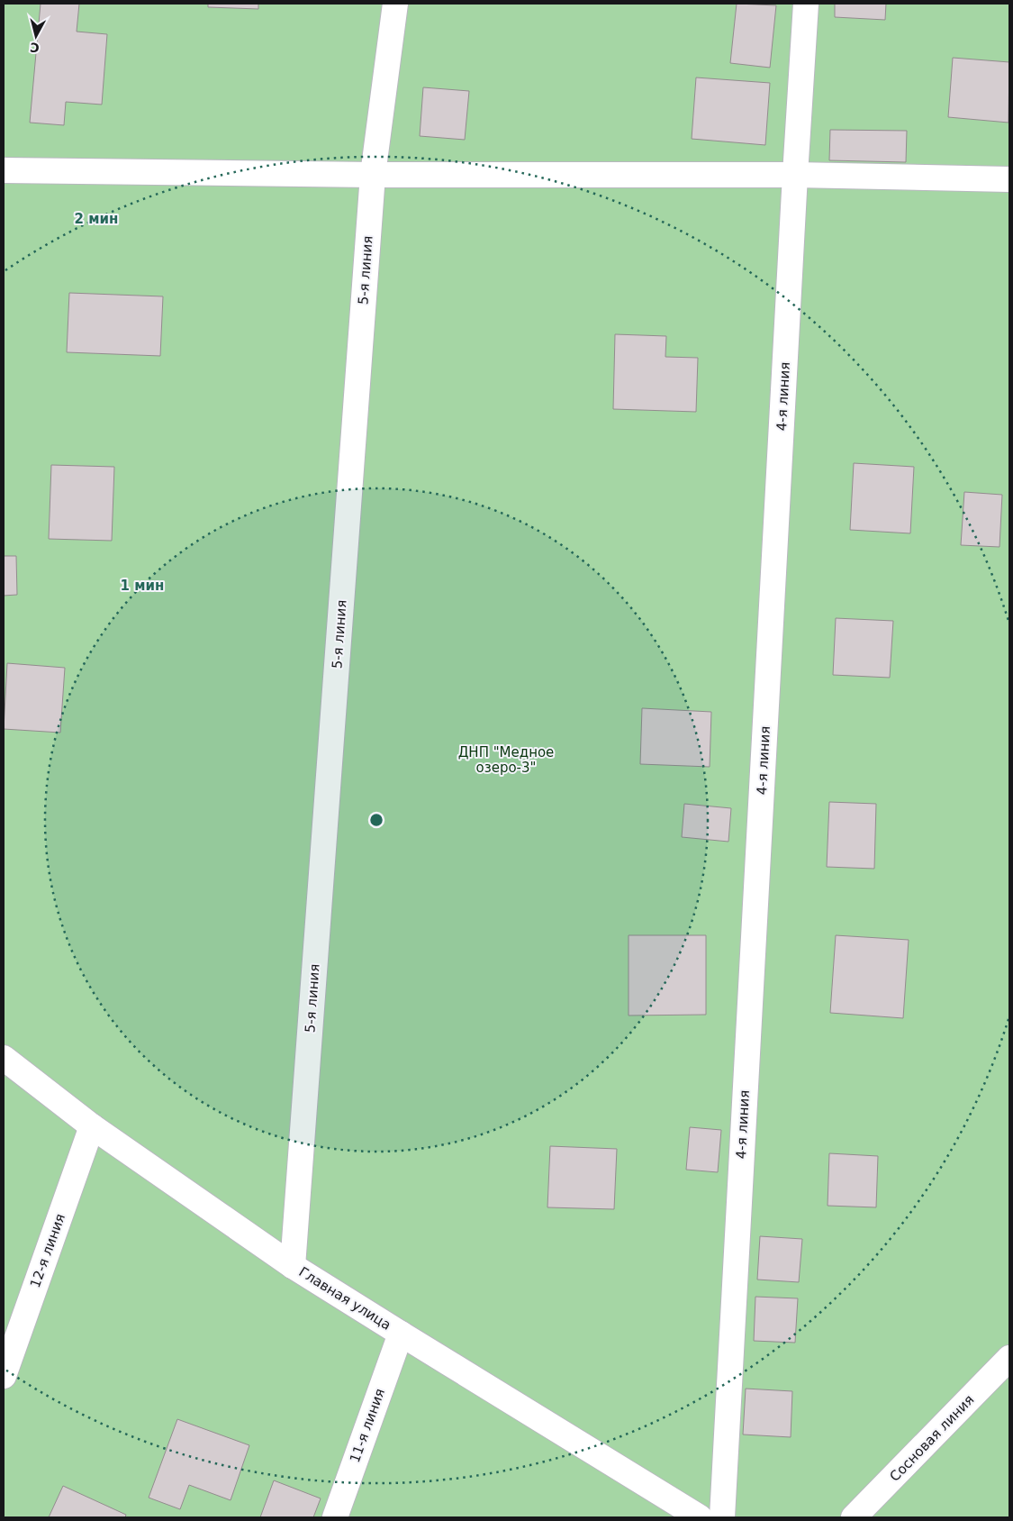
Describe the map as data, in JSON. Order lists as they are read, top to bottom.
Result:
{
  "streets": {
    "street": [
      "5-я линия",
      "4-я линия",
      "12-я линия",
      "Главная улица",
      "11-я линия",
      "Сосновая линия"
    ]
  },
  "crossings": [
    ["5-я линия", "Главная улица"],
    ["12-я линия", "Главная улица"],
    ["Главная улица", "11-я линия"]
  ],
  "parks": ["ДНП \"Медное озеро-3\""],
  "north": "bottom",
  "rings": ["2 мин", "1 мин"]
}
